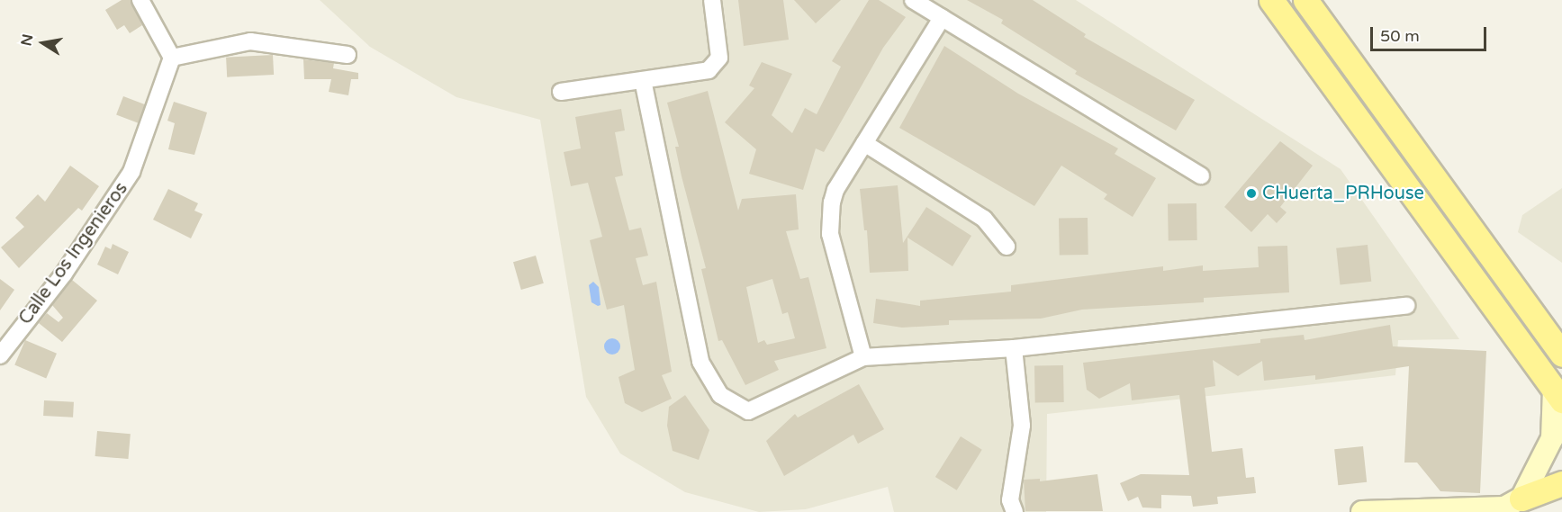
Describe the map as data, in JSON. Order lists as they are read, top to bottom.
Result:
{
  "streets": {
    "street": ["Calle Los Ingenieros"]
  },
  "places": ["CHuerta_PRHouse"],
  "scale_bar": "50 m",
  "north": "left"
}
